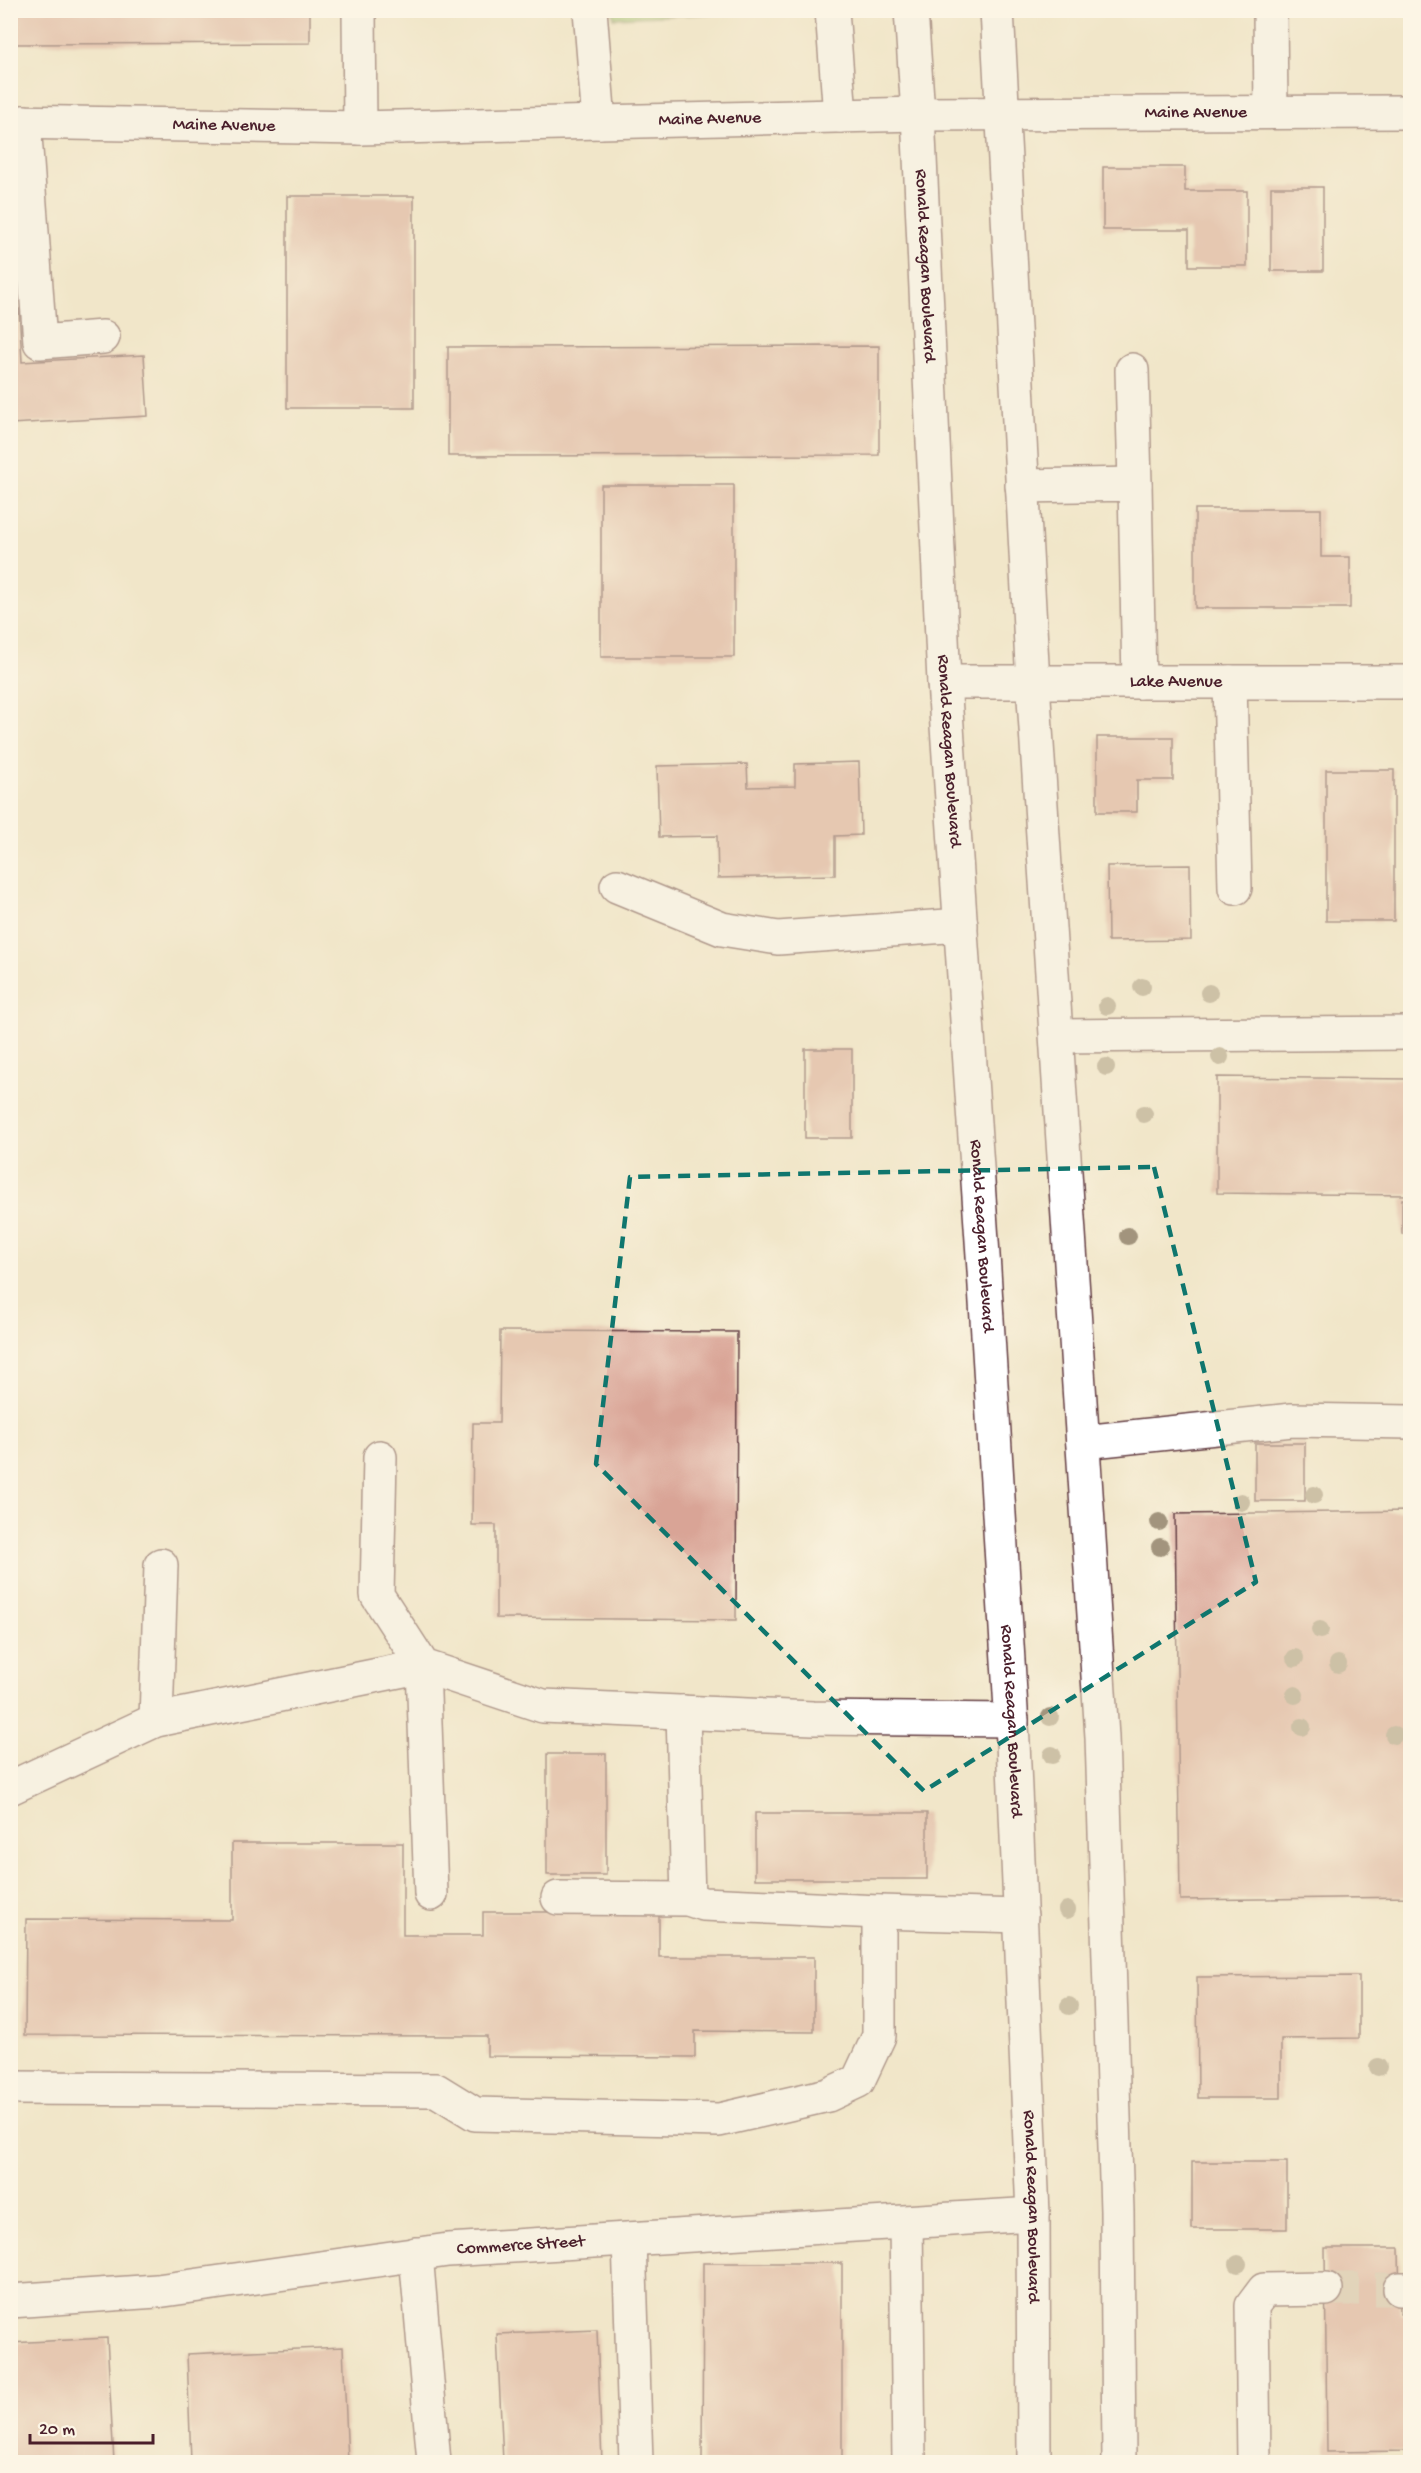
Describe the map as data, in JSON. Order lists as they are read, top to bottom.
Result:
{
  "streets": {
    "main road": [
      "Maine Avenue",
      "Ronald Reagan Boulevard",
      "Lake Avenue",
      "Commerce Street"
    ]
  },
  "crossings": [
    ["Maine Avenue", "Ronald Reagan Boulevard"],
    ["Ronald Reagan Boulevard", "Lake Avenue"],
    ["Ronald Reagan Boulevard", "Commerce Street"]
  ],
  "scale_bar": "20 m"
}
